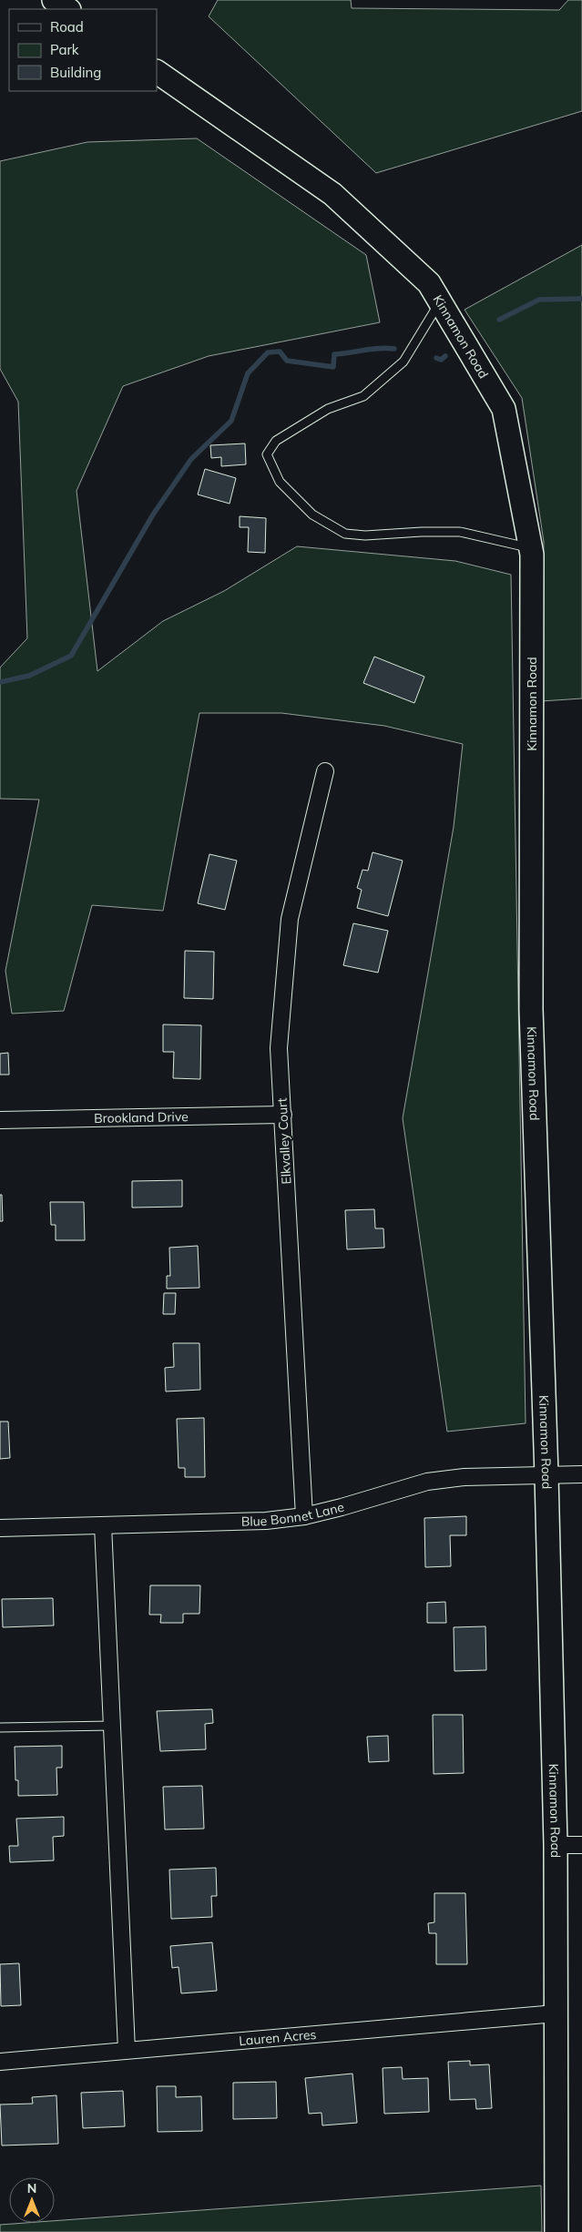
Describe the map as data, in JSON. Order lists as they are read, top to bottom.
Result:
{
  "streets": {
    "main road": ["Kinnamon Road"],
    "street": [
      "Brookland Drive",
      "Elkvalley Court",
      "Blue Bonnet Lane",
      "Lauren Acres"
    ]
  },
  "crossings": [
    ["Kinnamon Road", "Blue Bonnet Lane"],
    ["Kinnamon Road", "Lauren Acres"],
    ["Brookland Drive", "Elkvalley Court"],
    ["Elkvalley Court", "Blue Bonnet Lane"]
  ],
  "legend": ["Road", "Park", "Building"],
  "north": "top"
}
